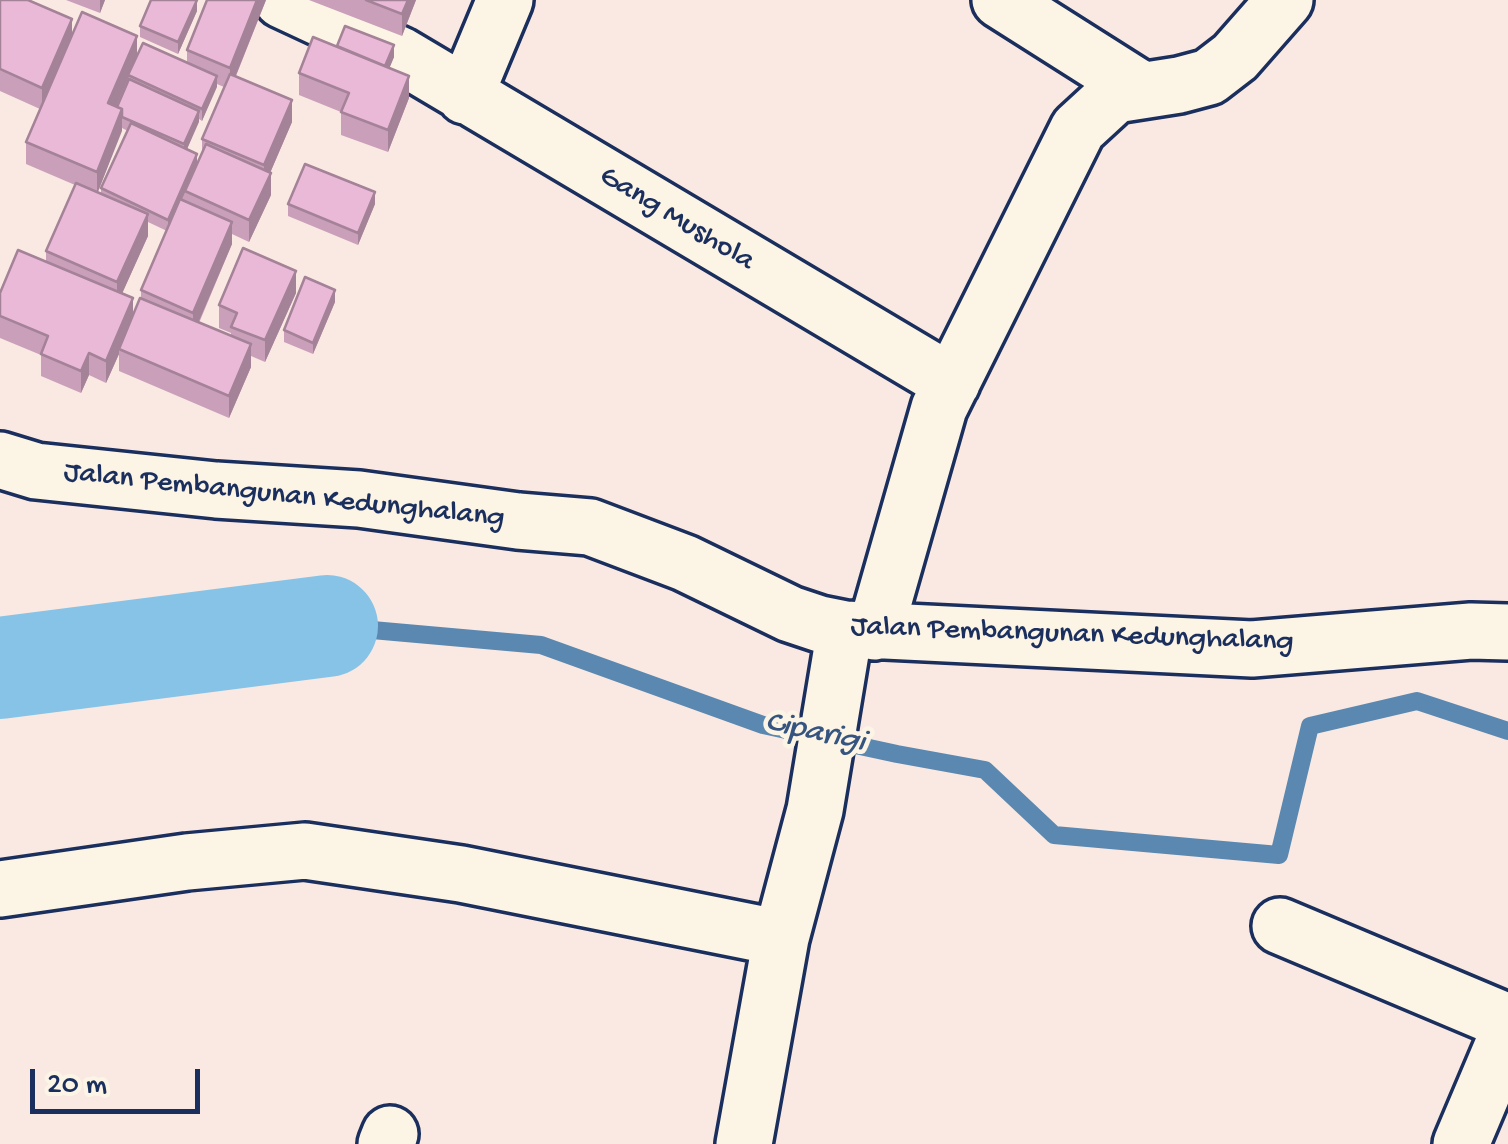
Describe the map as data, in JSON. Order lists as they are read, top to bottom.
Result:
{
  "streets": {
    "street": ["Gang Mushola", "Jalan Pembangunan Kedunghalang"]
  },
  "water": ["Ciparigi"],
  "scale_bar": "20 m"
}
